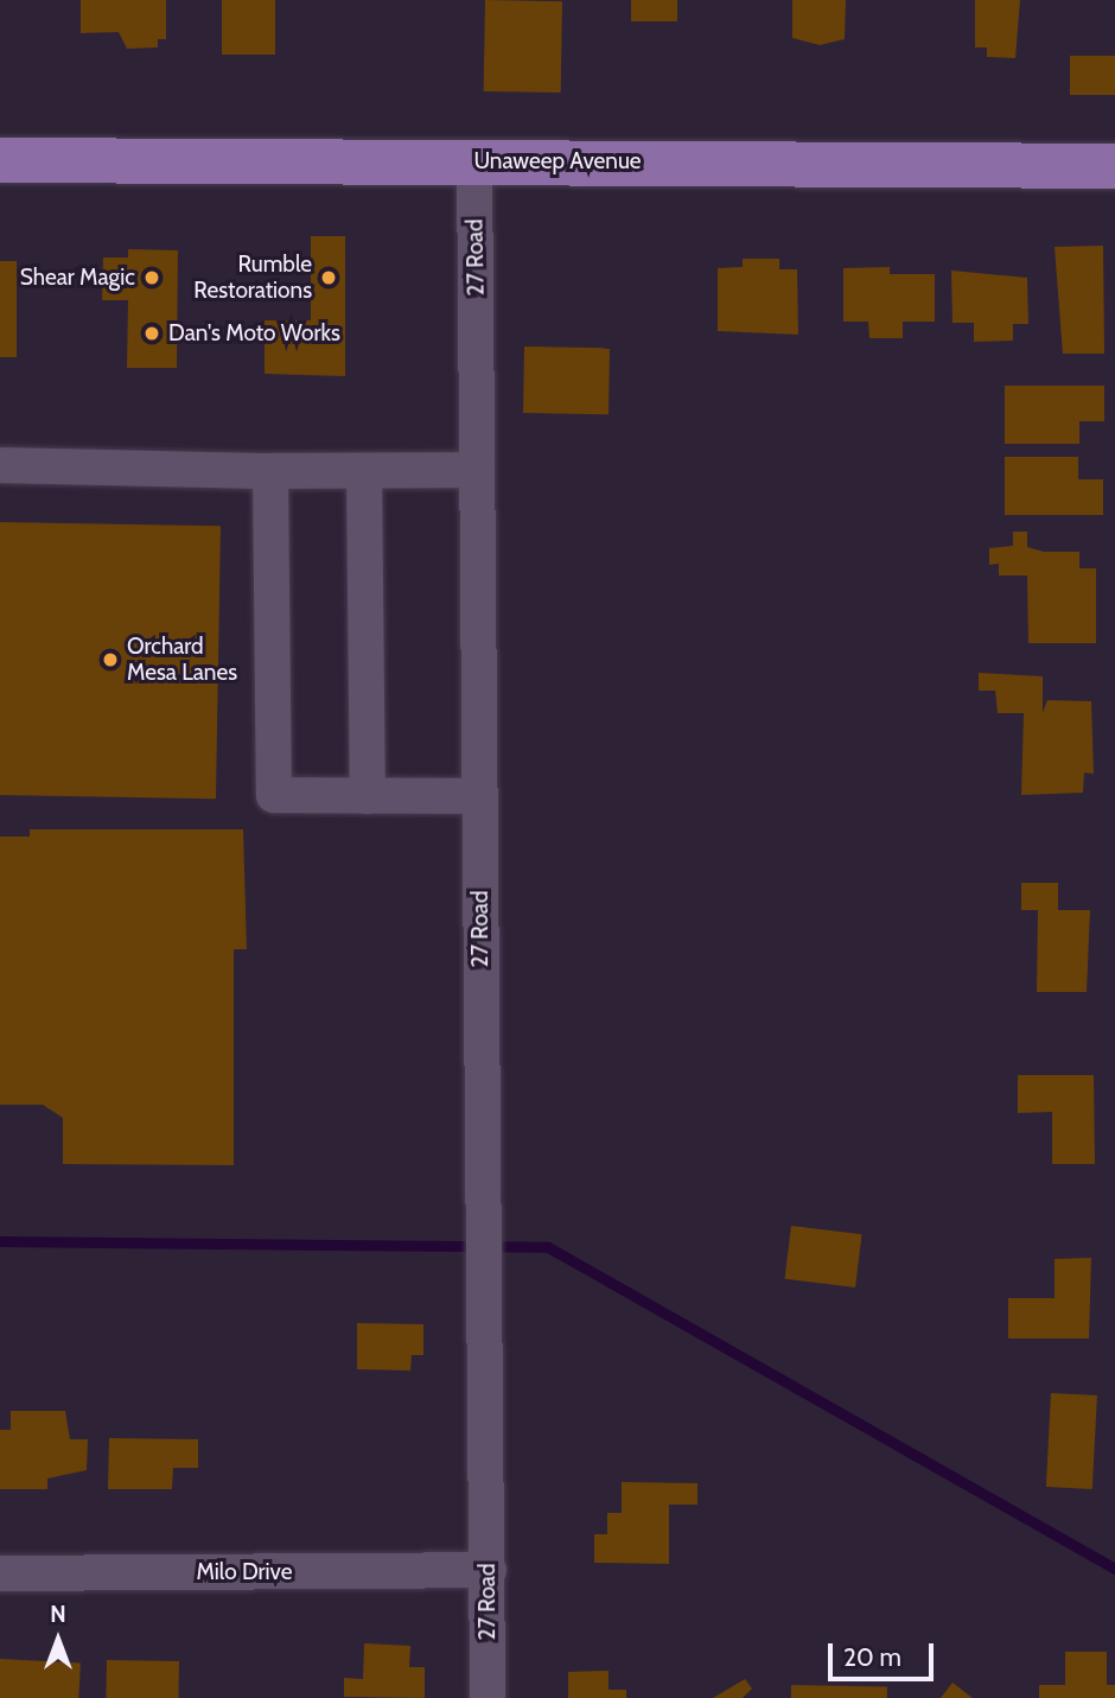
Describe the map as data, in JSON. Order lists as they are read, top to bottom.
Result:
{
  "streets": {
    "main road": ["Unaweep Avenue"],
    "street": ["27 Road", "Milo Drive"]
  },
  "crossings": [
    ["Unaweep Avenue", "27 Road"],
    ["27 Road", "Milo Drive"]
  ],
  "places": [
    "Shear Magic",
    "Rumble Restorations",
    "Dan's Moto Works",
    "Orchard Mesa Lanes"
  ],
  "scale_bar": "20 m",
  "north": "top"
}
